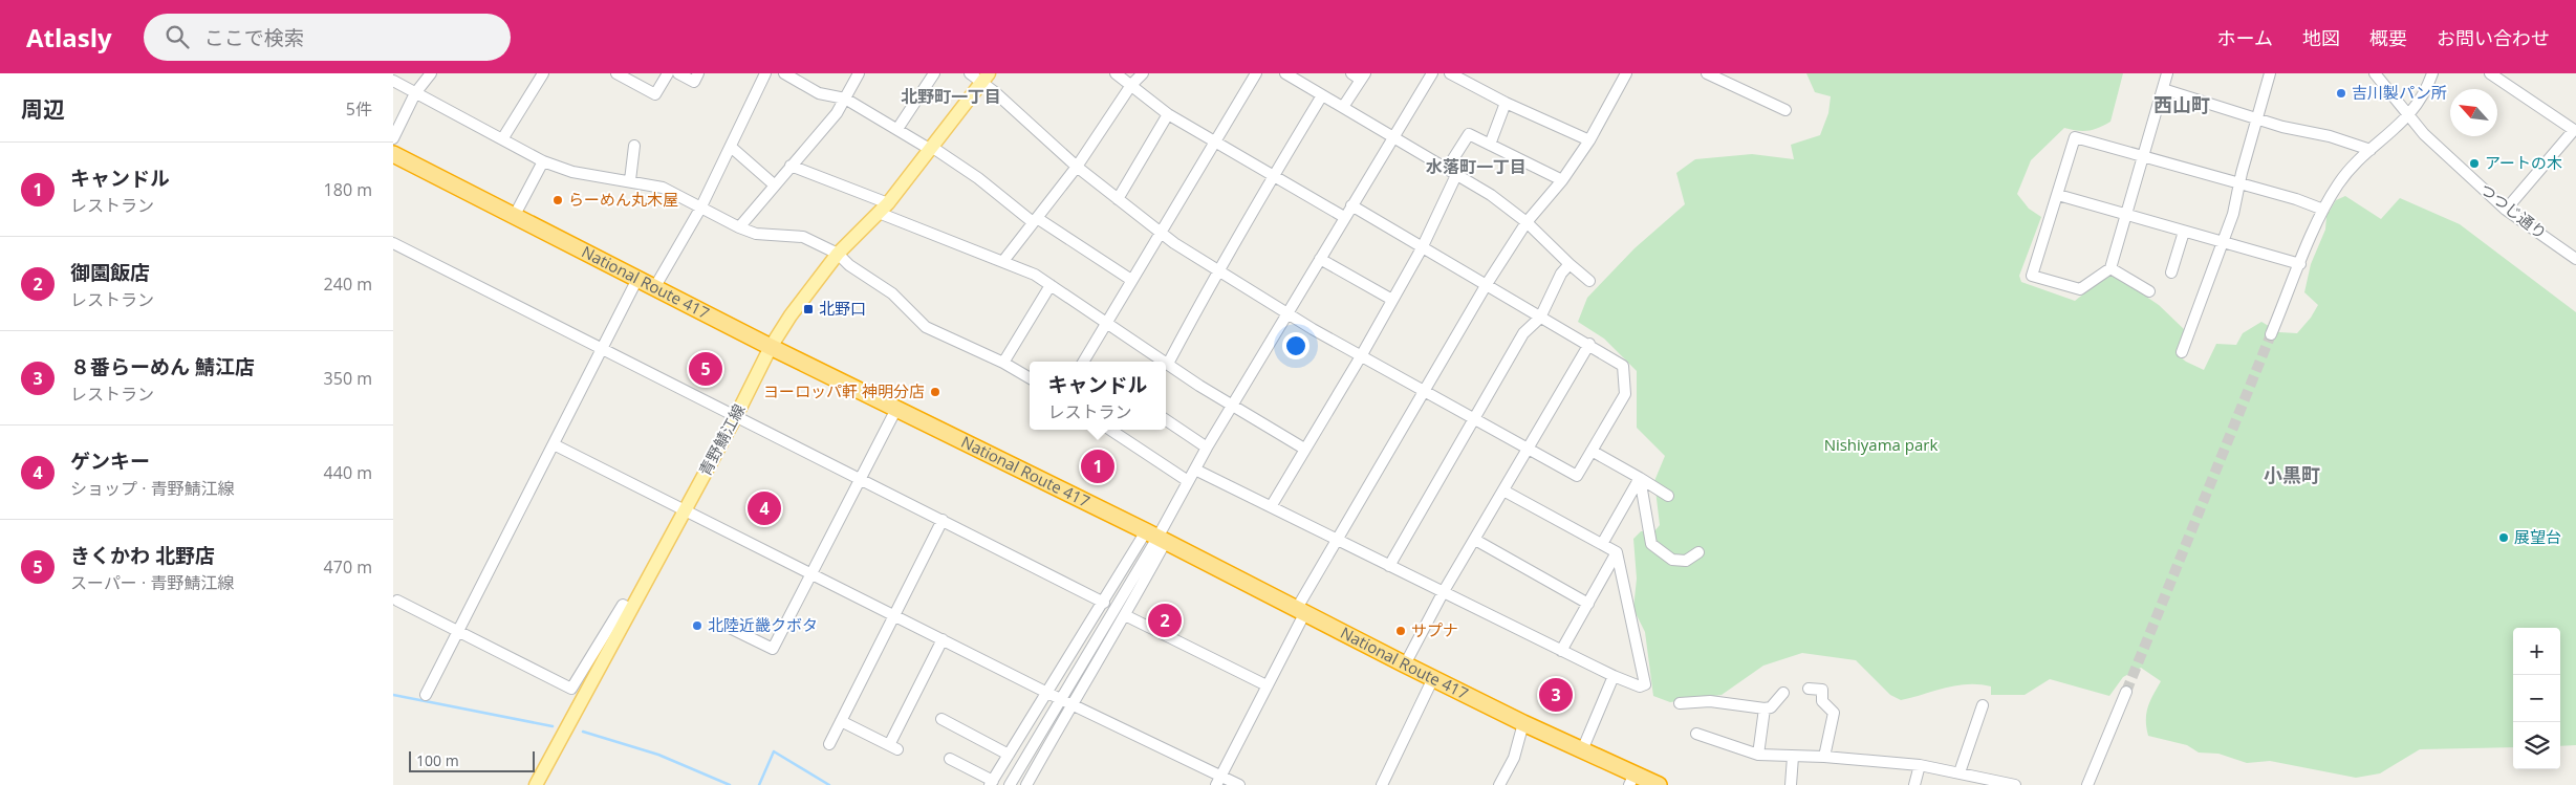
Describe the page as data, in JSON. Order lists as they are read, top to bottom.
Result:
{
  "streets": {
    "highway": ["National Route 417"],
    "main road": ["青野鯖江線"],
    "street": ["つつじ通り"]
  },
  "crossings": [
    ["National Route 417", "青野鯖江線"]
  ],
  "districts": [
    "北野町一丁目",
    "西山町",
    "水落町一丁目",
    "小黒町"
  ],
  "parks": ["Nishiyama park"],
  "places": {
    "other": [
      "吉川製パン所",
      "アートの木",
      "らーめん丸木屋",
      "ヨーロッパ軒 神明分店",
      "展望台",
      "北陸近畿クボタ",
      "サプナ"
    ],
    "transit": ["北野口"]
  },
  "scale_bar": "100 m",
  "north": "top left",
  "page": {
    "header": "Atlasly",
    "search": "ここで検索",
    "nav": [
      "ホーム",
      "地図",
      "概要",
      "お問い合わせ"
    ],
    "heading": ["周辺", "5件"],
    "list": [
      {
        "mark": "1",
        "name": "キャンドル",
        "note": "レストラン",
        "value": "180 m"
      },
      {
        "mark": "2",
        "name": "御園飯店",
        "note": "レストラン",
        "value": "240 m"
      },
      {
        "mark": "3",
        "name": "８番らーめん 鯖江店",
        "note": "レストラン",
        "value": "350 m"
      },
      {
        "mark": "4",
        "name": "ゲンキー",
        "note": "ショップ · 青野鯖江線",
        "value": "440 m"
      },
      {
        "mark": "5",
        "name": "きくかわ 北野店",
        "note": "スーパー · 青野鯖江線",
        "value": "470 m"
      }
    ],
    "pins": [
      "5",
      "1",
      "4",
      "2",
      "3"
    ],
    "popup": ["キャンドル", "レストラン"],
    "map_buttons": ["+", "−"],
    "scale": "100 m"
  }
}
